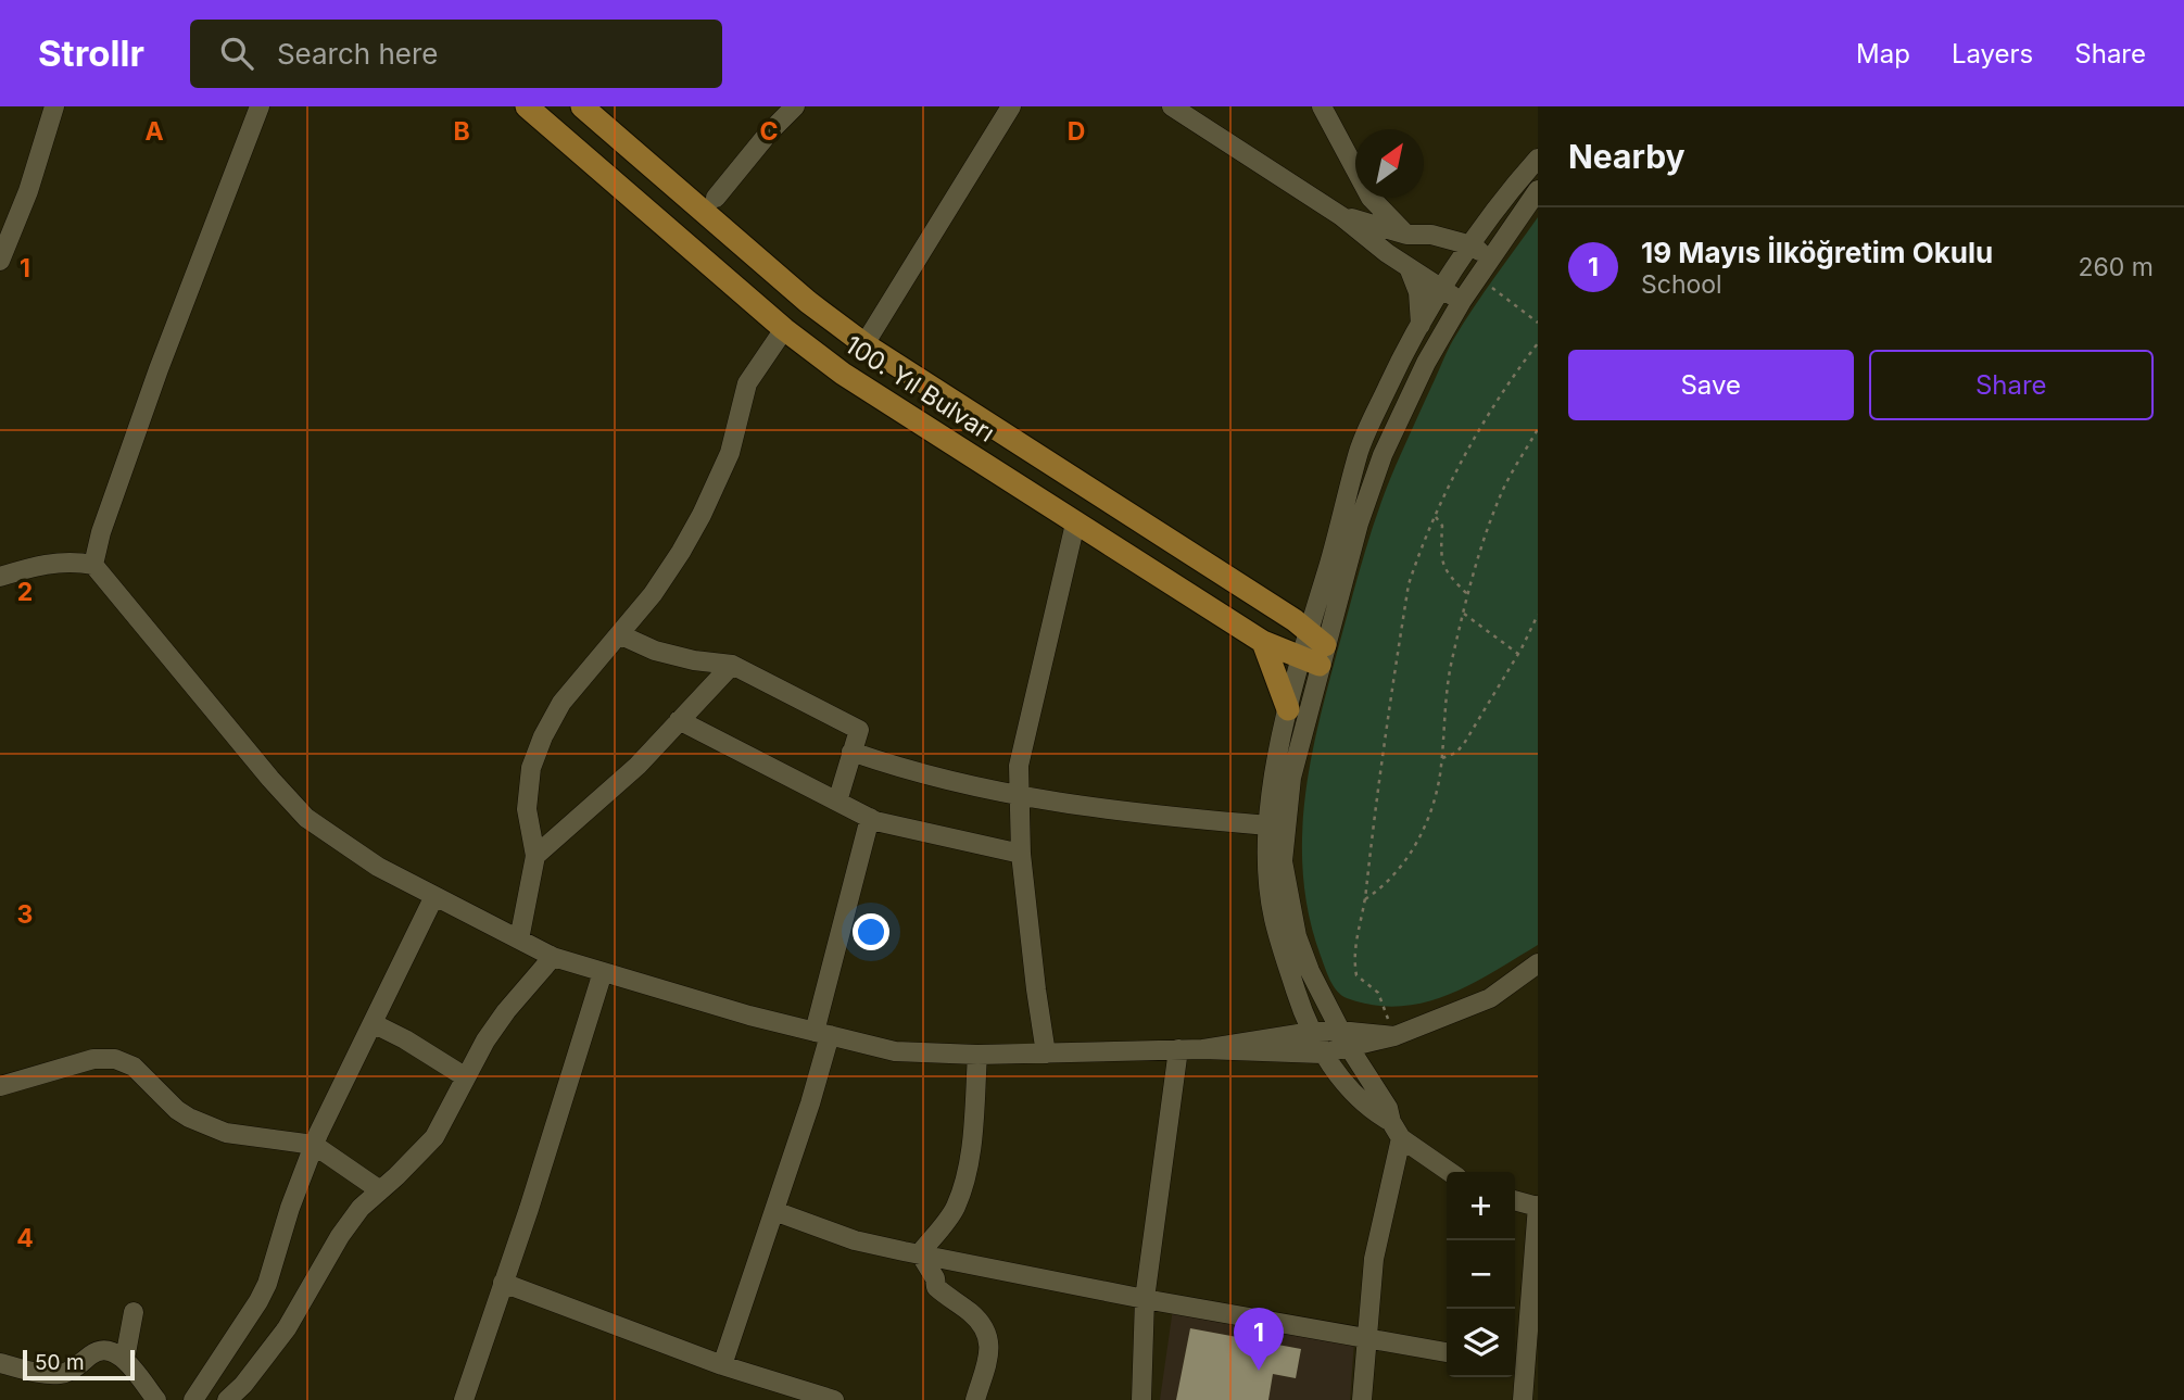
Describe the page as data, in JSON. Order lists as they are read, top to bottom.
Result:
{
  "streets": {
    "main road": ["100. Yıl Bulvarı"]
  },
  "scale_bar": "50 m",
  "north": "top right",
  "page": {
    "header": "Strollr",
    "search": "Search here",
    "nav": ["Map", "Layers", "Share"],
    "heading": "Nearby",
    "list": [
      {
        "mark": "1",
        "name": "19 Mayıs İlköğretim Okulu",
        "note": "School",
        "value": "260 m"
      }
    ],
    "buttons": ["Save", "Share"],
    "map_buttons": ["+", "−"],
    "pins": "1",
    "scale": "50 m"
  },
  "grid": {
    "columns": [
      "A",
      "B",
      "C",
      "D"
    ],
    "rows": [
      "1",
      "2",
      "3",
      "4"
    ]
  }
}
